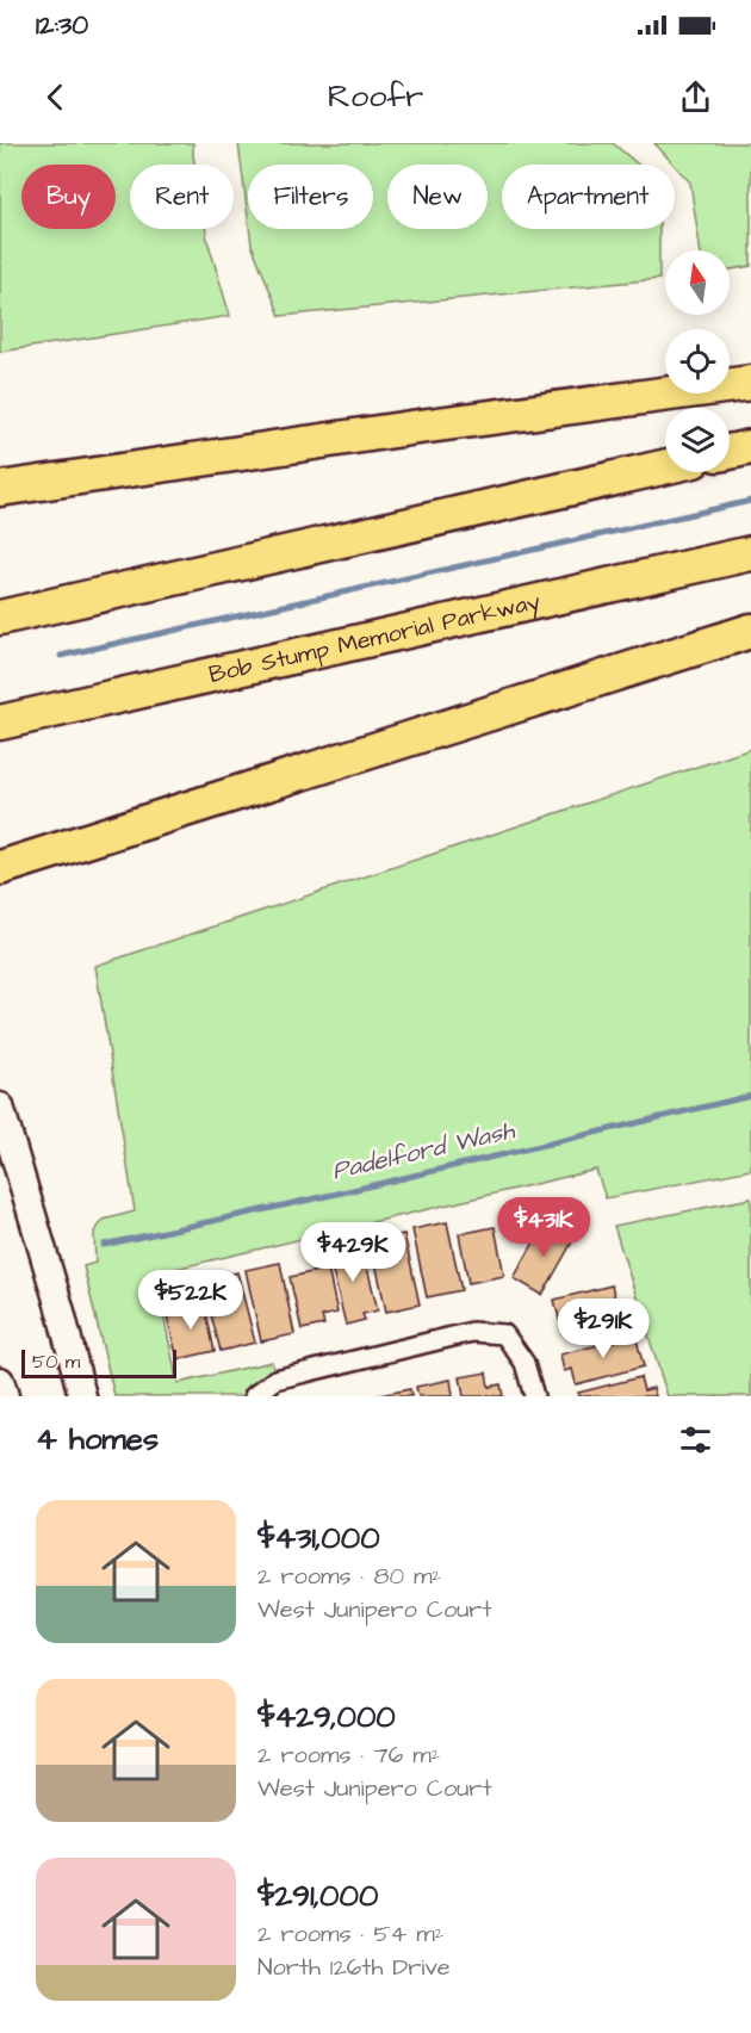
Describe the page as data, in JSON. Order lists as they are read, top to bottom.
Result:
{
  "streets": {
    "highway": ["Bob Stump Memorial Parkway"]
  },
  "water": ["Padelford Wash"],
  "scale_bar": "50 m",
  "north": "top",
  "page": {
    "status": "12:30",
    "header": "Roofr",
    "chip": [
      "Buy",
      "Rent",
      "Filters",
      "New",
      "Apartment"
    ],
    "price": [
      "$431K",
      "$429K",
      "$522K",
      "$291K"
    ],
    "scale": "50 m",
    "heading": "4 homes",
    "list": [
      {
        "name": "$431,000",
        "note": "2 rooms · 80 m² · West Junipero Court"
      },
      {
        "name": "$429,000",
        "note": "2 rooms · 76 m² · West Junipero Court"
      },
      {
        "name": "$291,000",
        "note": "2 rooms · 54 m² · North 126th Drive"
      }
    ]
  }
}
